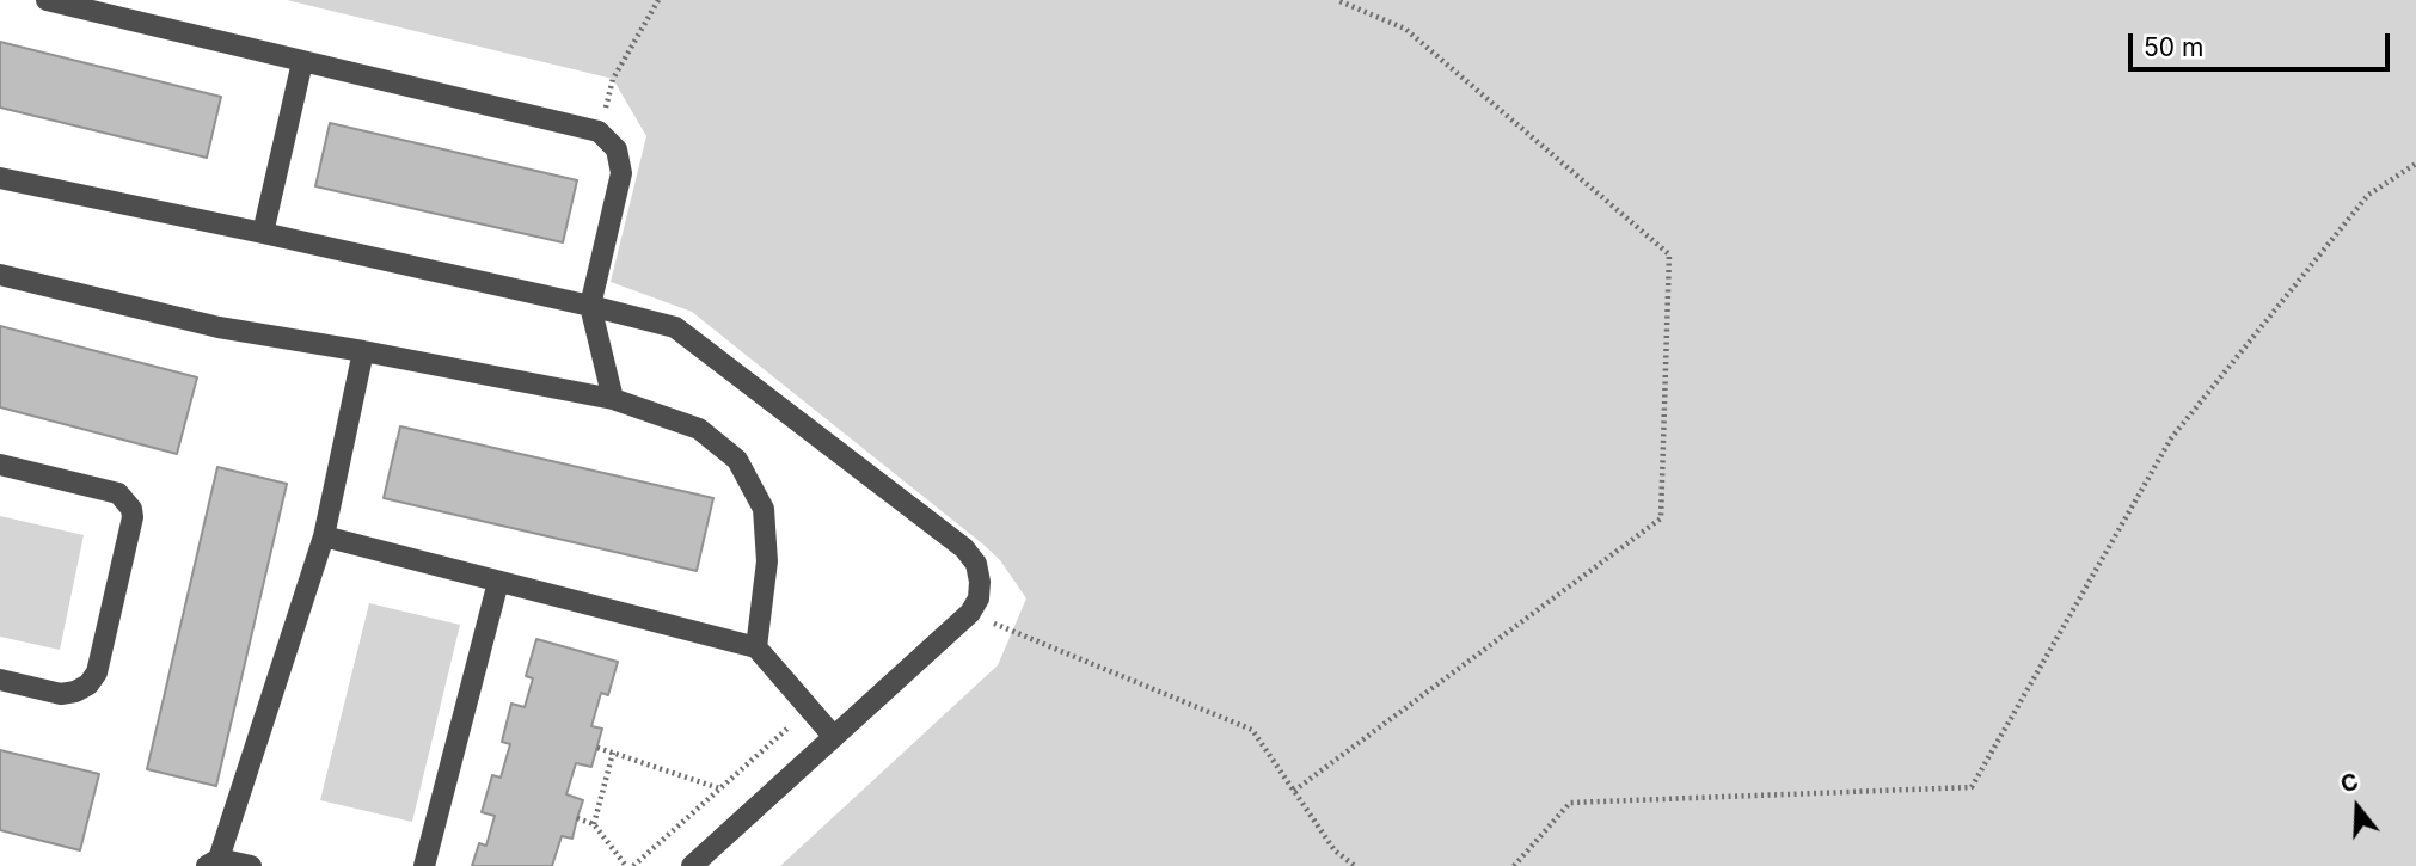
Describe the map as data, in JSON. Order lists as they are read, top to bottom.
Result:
{
  "scale_bar": "50 m",
  "north": "top"
}
